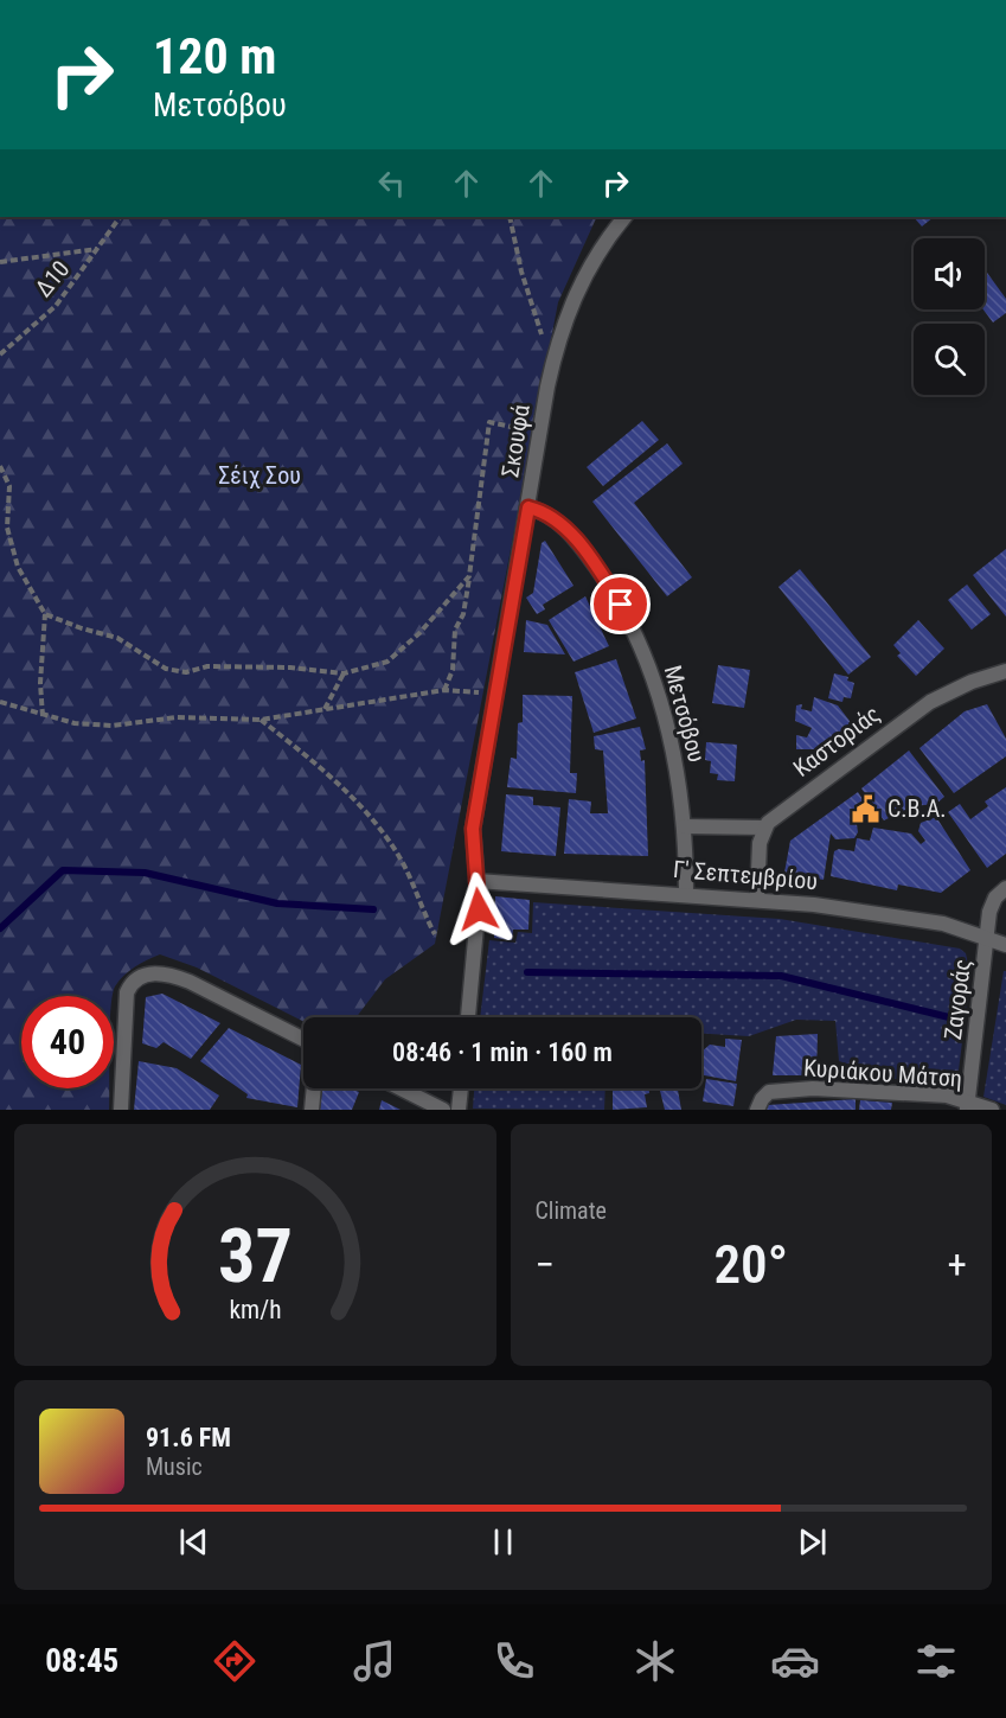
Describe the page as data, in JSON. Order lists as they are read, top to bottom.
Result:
{
  "streets": {
    "street": [
      "Σκουφά",
      "Μετσόβου",
      "Καστοριάς",
      "Γ' Σεπτεμβρίου",
      "Ζαγοράς",
      "Κυριάκου Μάτση"
    ],
    "path": ["Δ10"]
  },
  "crossings": [
    ["Σκουφά", "Μετσόβου"],
    ["Σκουφά", "Γ' Σεπτεμβρίου"],
    ["Μετσόβου", "Γ' Σεπτεμβρίου"],
    ["Γ' Σεπτεμβρίου", "Ζαγοράς"],
    ["Ζαγοράς", "Κυριάκου Μάτση"]
  ],
  "parks": ["Σέιχ Σου"],
  "places": {
    "public building": ["C.B.A."]
  },
  "page": {
    "turn": ["120 m", "Μετσόβου"],
    "limit": "40",
    "trip": "08:46 · 1 min · 160 m",
    "tile": "Climate",
    "heat": ["−", "20°", "+"],
    "song": ["91.6 FM", "Music"],
    "tabs": "08:45",
    "gauge": ["37", "km/h"]
  }
}
